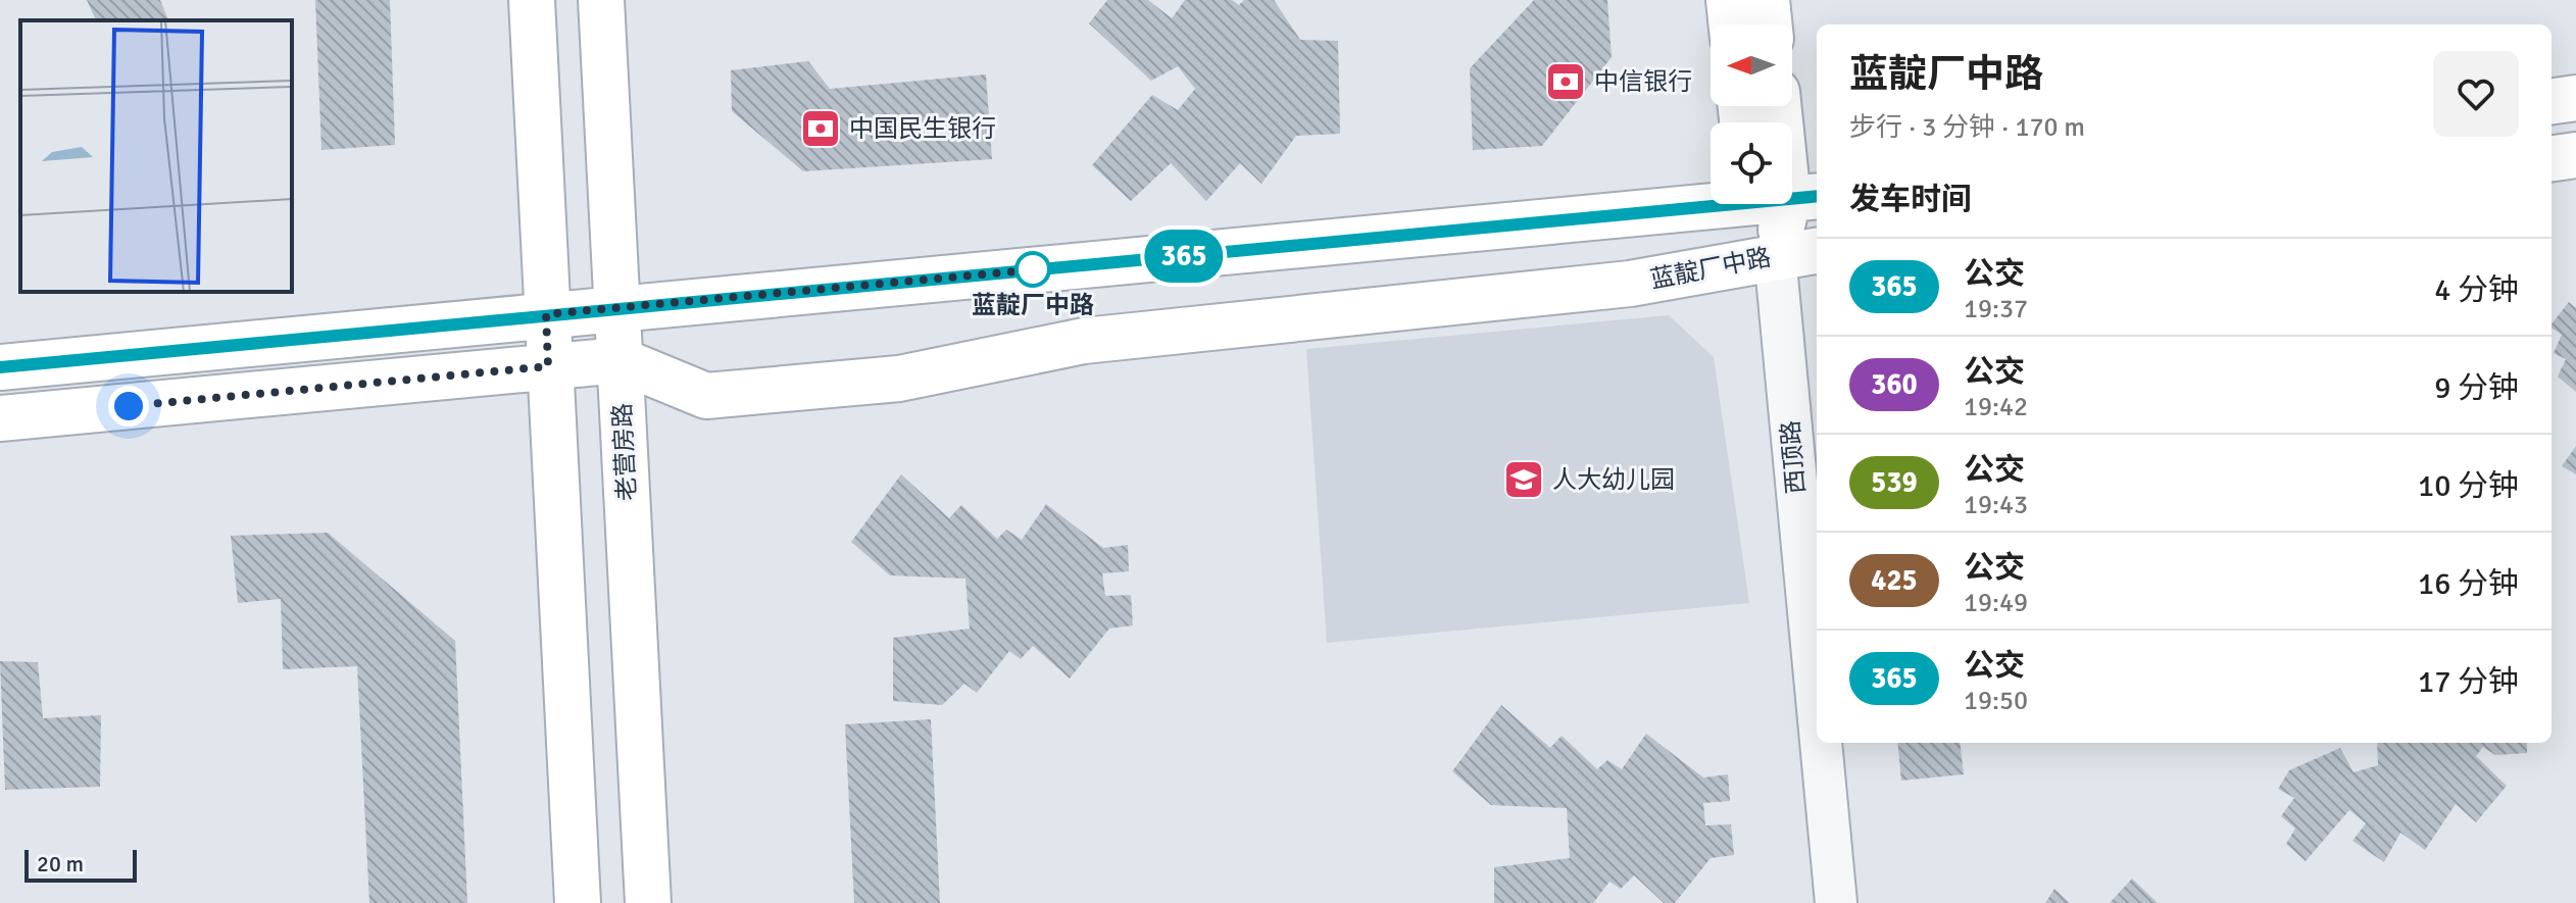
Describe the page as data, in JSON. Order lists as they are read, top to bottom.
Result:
{
  "streets": {
    "street": ["蓝靛厂中路", "老营房路", "西顶路"]
  },
  "crossings": [
    ["蓝靛厂中路", "老营房路"],
    ["蓝靛厂中路", "西顶路"]
  ],
  "places": {
    "bank": ["中信银行", "中国民生银行"],
    "other": ["蓝靛厂中路"],
    "school or university": ["人大幼儿园"]
  },
  "lines": ["bus line 365"],
  "scale_bar": "20 m",
  "north": "left",
  "page": {
    "on_map": "365",
    "heading": [
      ["蓝靛厂中路", "步行 · 3 分钟 · 170 m"],
      "发车时间"
    ],
    "list": [
      {
        "mark": "365",
        "name": "公交",
        "note": "19:37",
        "value": "4 分钟"
      },
      {
        "mark": "360",
        "name": "公交",
        "note": "19:42",
        "value": "9 分钟"
      },
      {
        "mark": "539",
        "name": "公交",
        "note": "19:43",
        "value": "10 分钟"
      },
      {
        "mark": "425",
        "name": "公交",
        "note": "19:49",
        "value": "16 分钟"
      },
      {
        "mark": "365",
        "name": "公交",
        "note": "19:50",
        "value": "17 分钟"
      }
    ],
    "scale": "20 m"
  }
}
